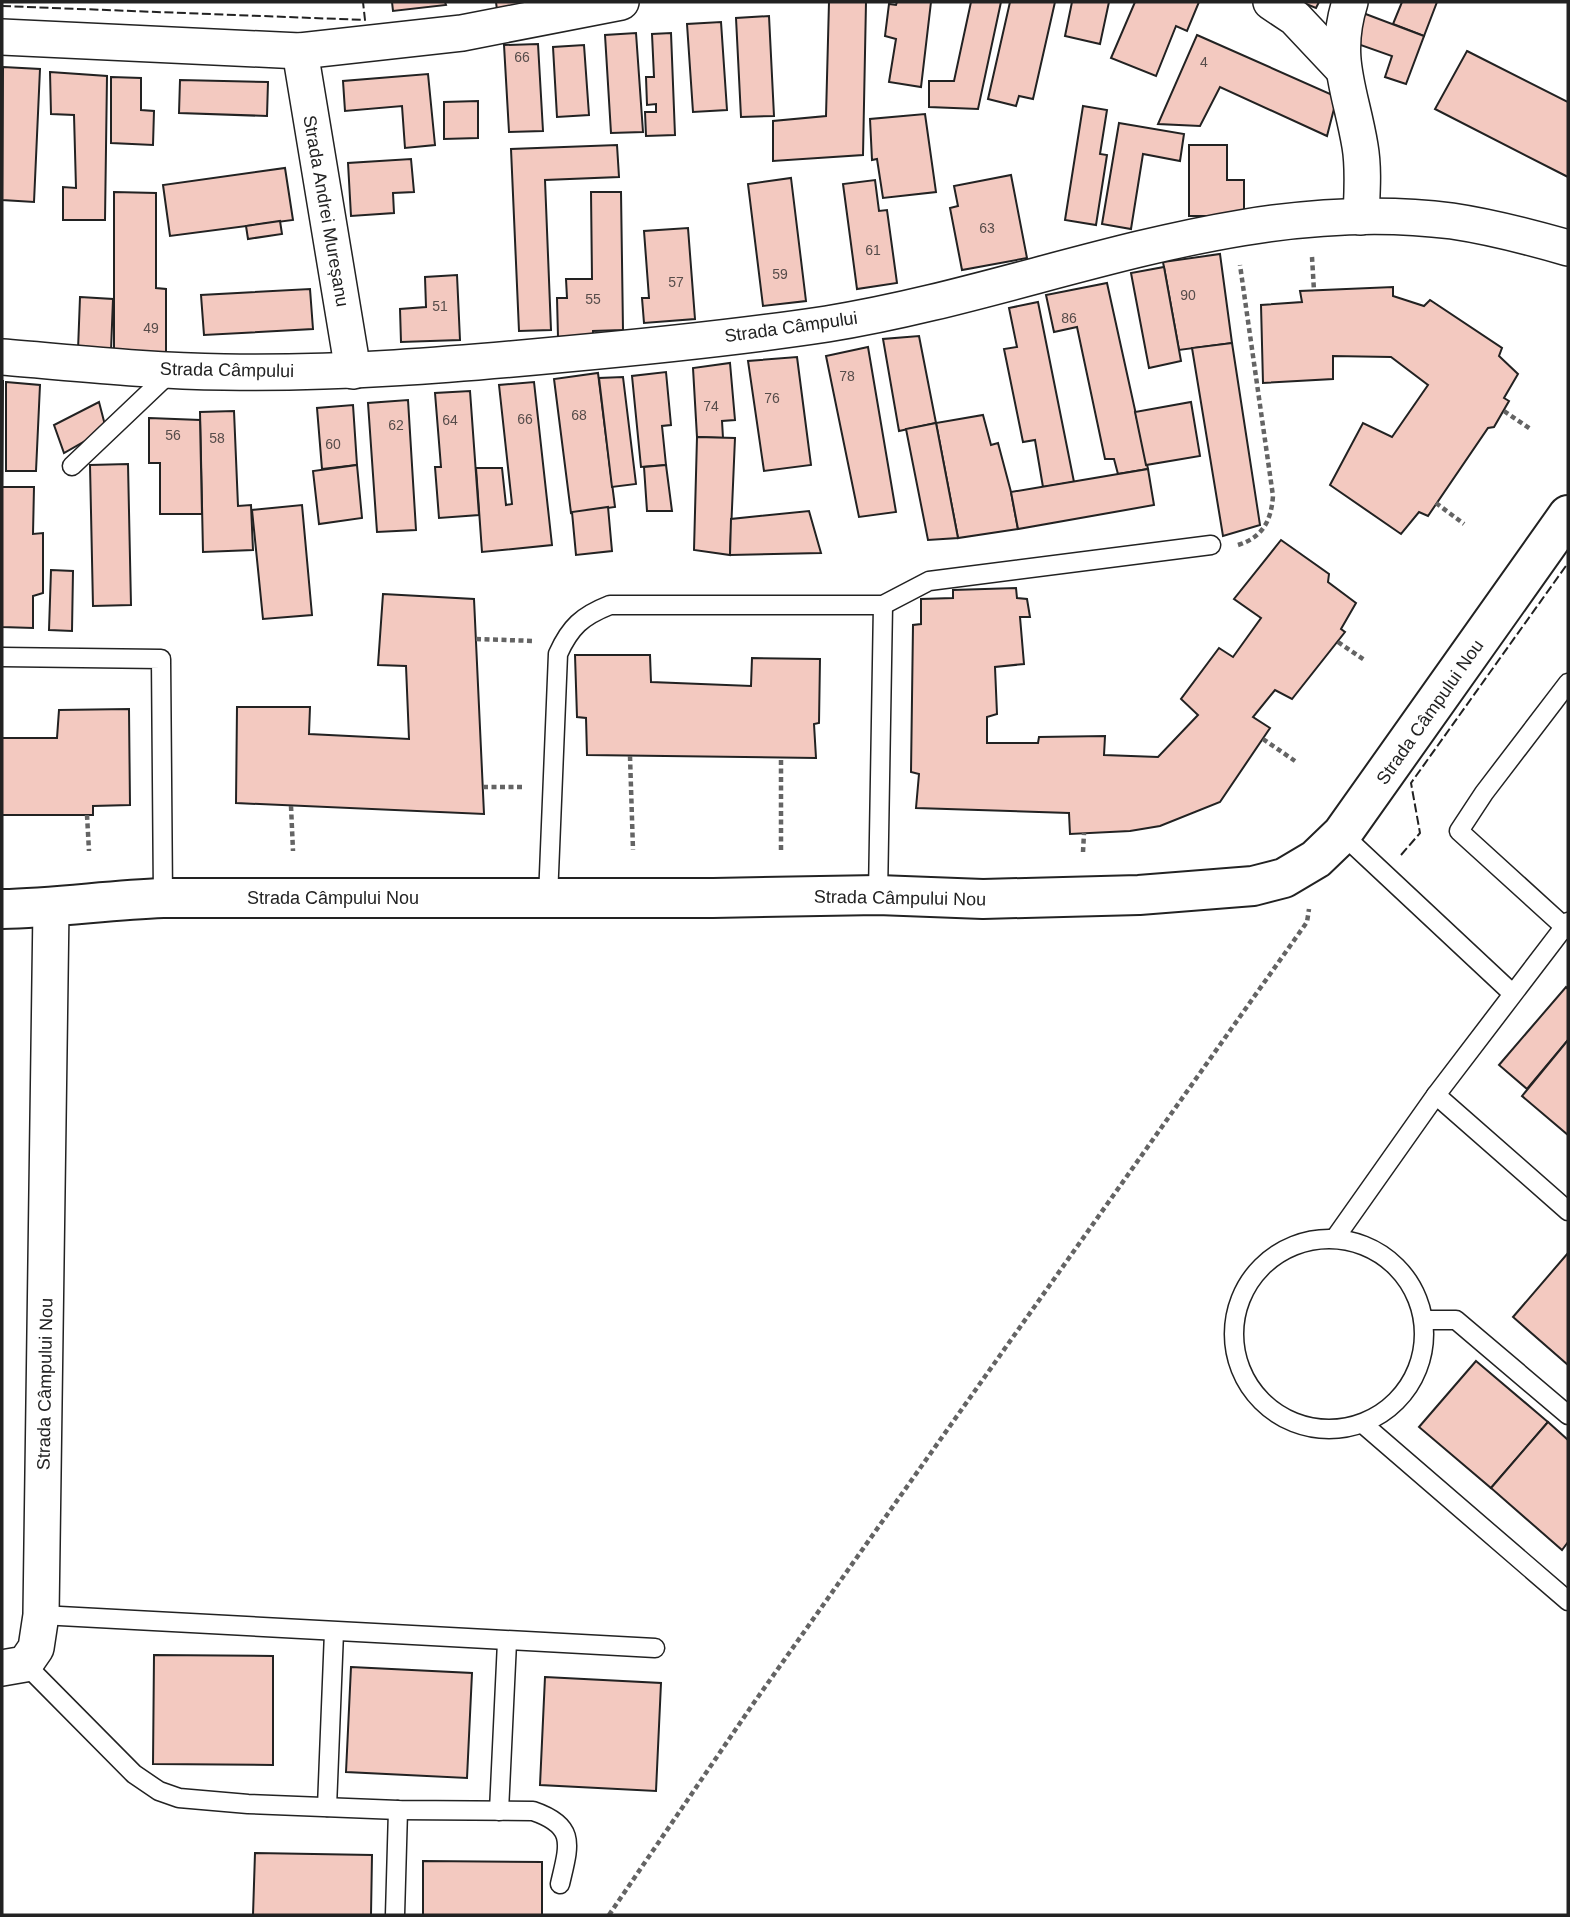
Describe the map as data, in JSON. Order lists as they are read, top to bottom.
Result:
{
  "streets": {
    "street": ["Strada Andrei Mureșanu", "Strada Câmpului", "Strada Câmpului Nou"]
  },
  "crossings": [
    ["Strada Andrei Mureșanu", "Strada Câmpului"]
  ],
  "house_numbers": [
    "66",
    "4",
    "63",
    "61",
    "59",
    "57",
    "90",
    "55",
    "51",
    "86",
    "49",
    "78",
    "76",
    "74",
    "68",
    "66",
    "64",
    "62",
    "56",
    "58",
    "60"
  ]
}
